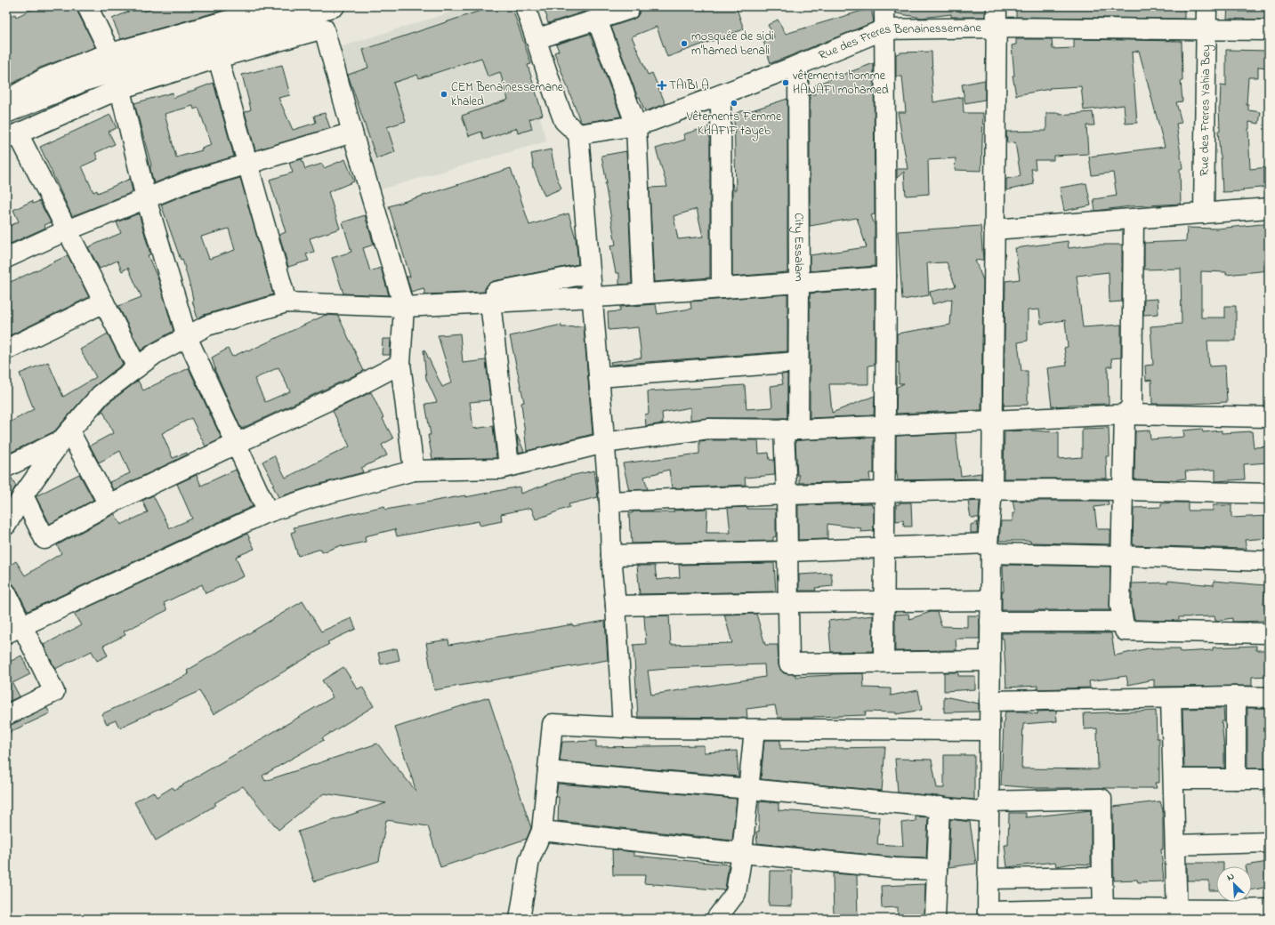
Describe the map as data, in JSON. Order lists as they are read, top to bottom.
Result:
{
  "streets": {
    "street": ["Rue des Freres Benainessemane", "Rue des Freres Yahia Bey", "City Essalam"]
  },
  "crossings": [
    ["Rue des Freres Benainessemane", "Rue des Freres Yahia Bey"],
    ["Rue des Freres Benainessemane", "City Essalam"]
  ],
  "places": {
    "other": [
      "mosquée de sidi m'hamed benali",
      "vêtements homme HANAFI mohamed",
      "CEM Benainessemane khaled",
      "Vêtements Femme KHAFIF tayeb"
    ],
    "health": ["TAIBI A"]
  },
  "north": "top left"
}
